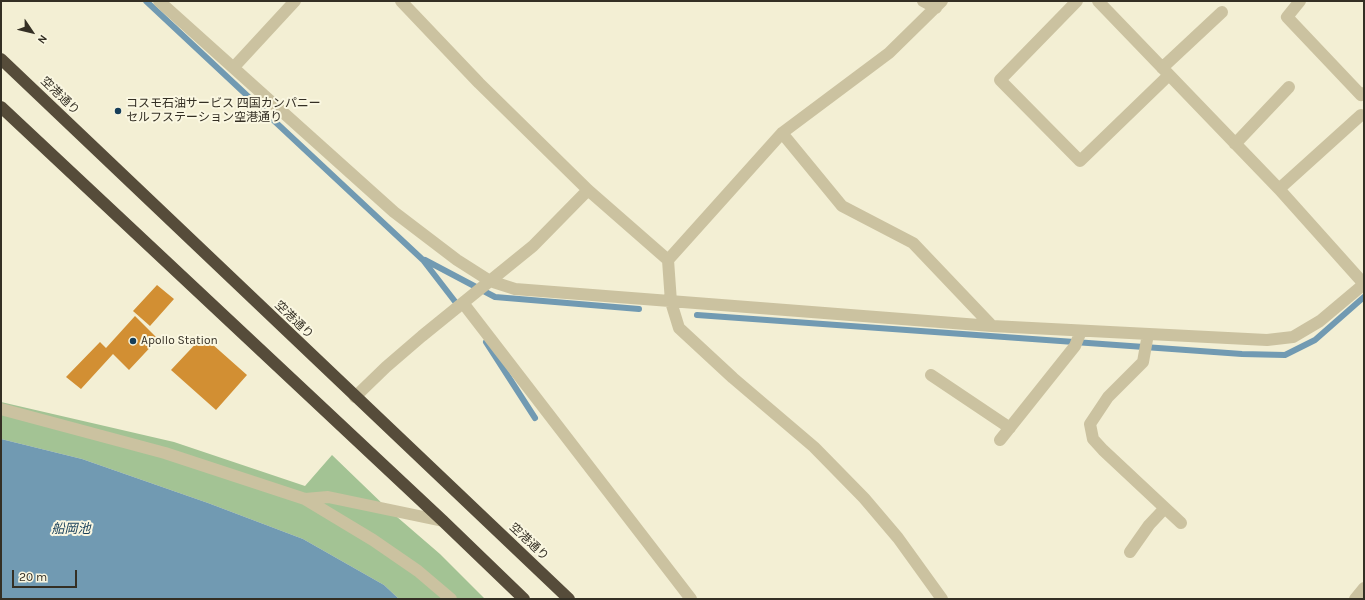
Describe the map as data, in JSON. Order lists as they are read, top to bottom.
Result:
{
  "streets": {
    "highway": ["空港通り"]
  },
  "water": ["船岡池"],
  "places": ["コスモ石油サービス 四国カンパニー セルフステーション空港通り", "Apollo Station"],
  "scale_bar": "20 m",
  "north": "bottom right"
}
